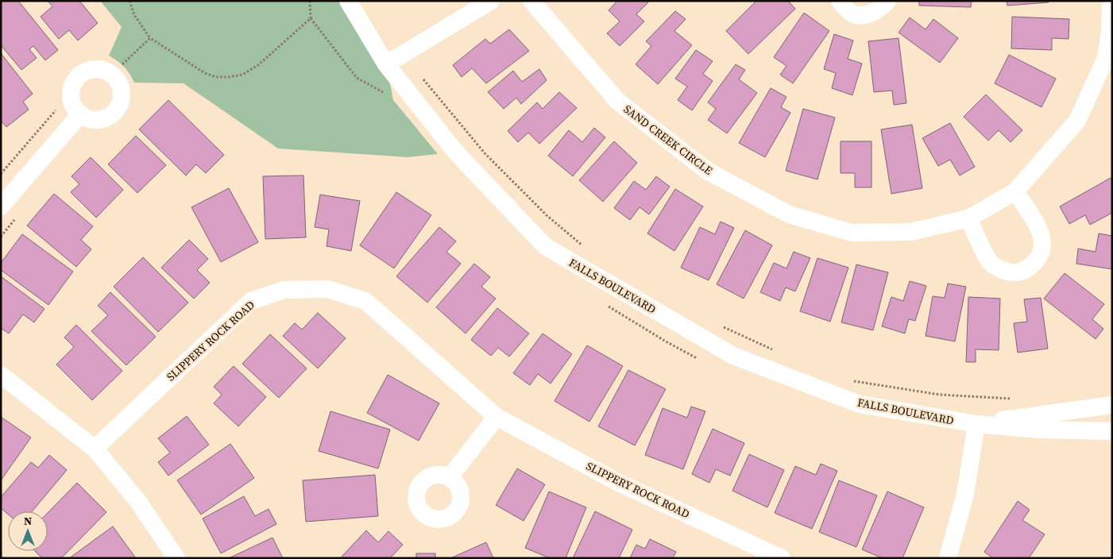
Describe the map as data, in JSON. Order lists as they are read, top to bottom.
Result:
{
  "streets": {
    "street": ["SAND CREEK CIRCLE", "FALLS BOULEVARD", "SLIPPERY ROCK ROAD"]
  },
  "north": "top"
}
